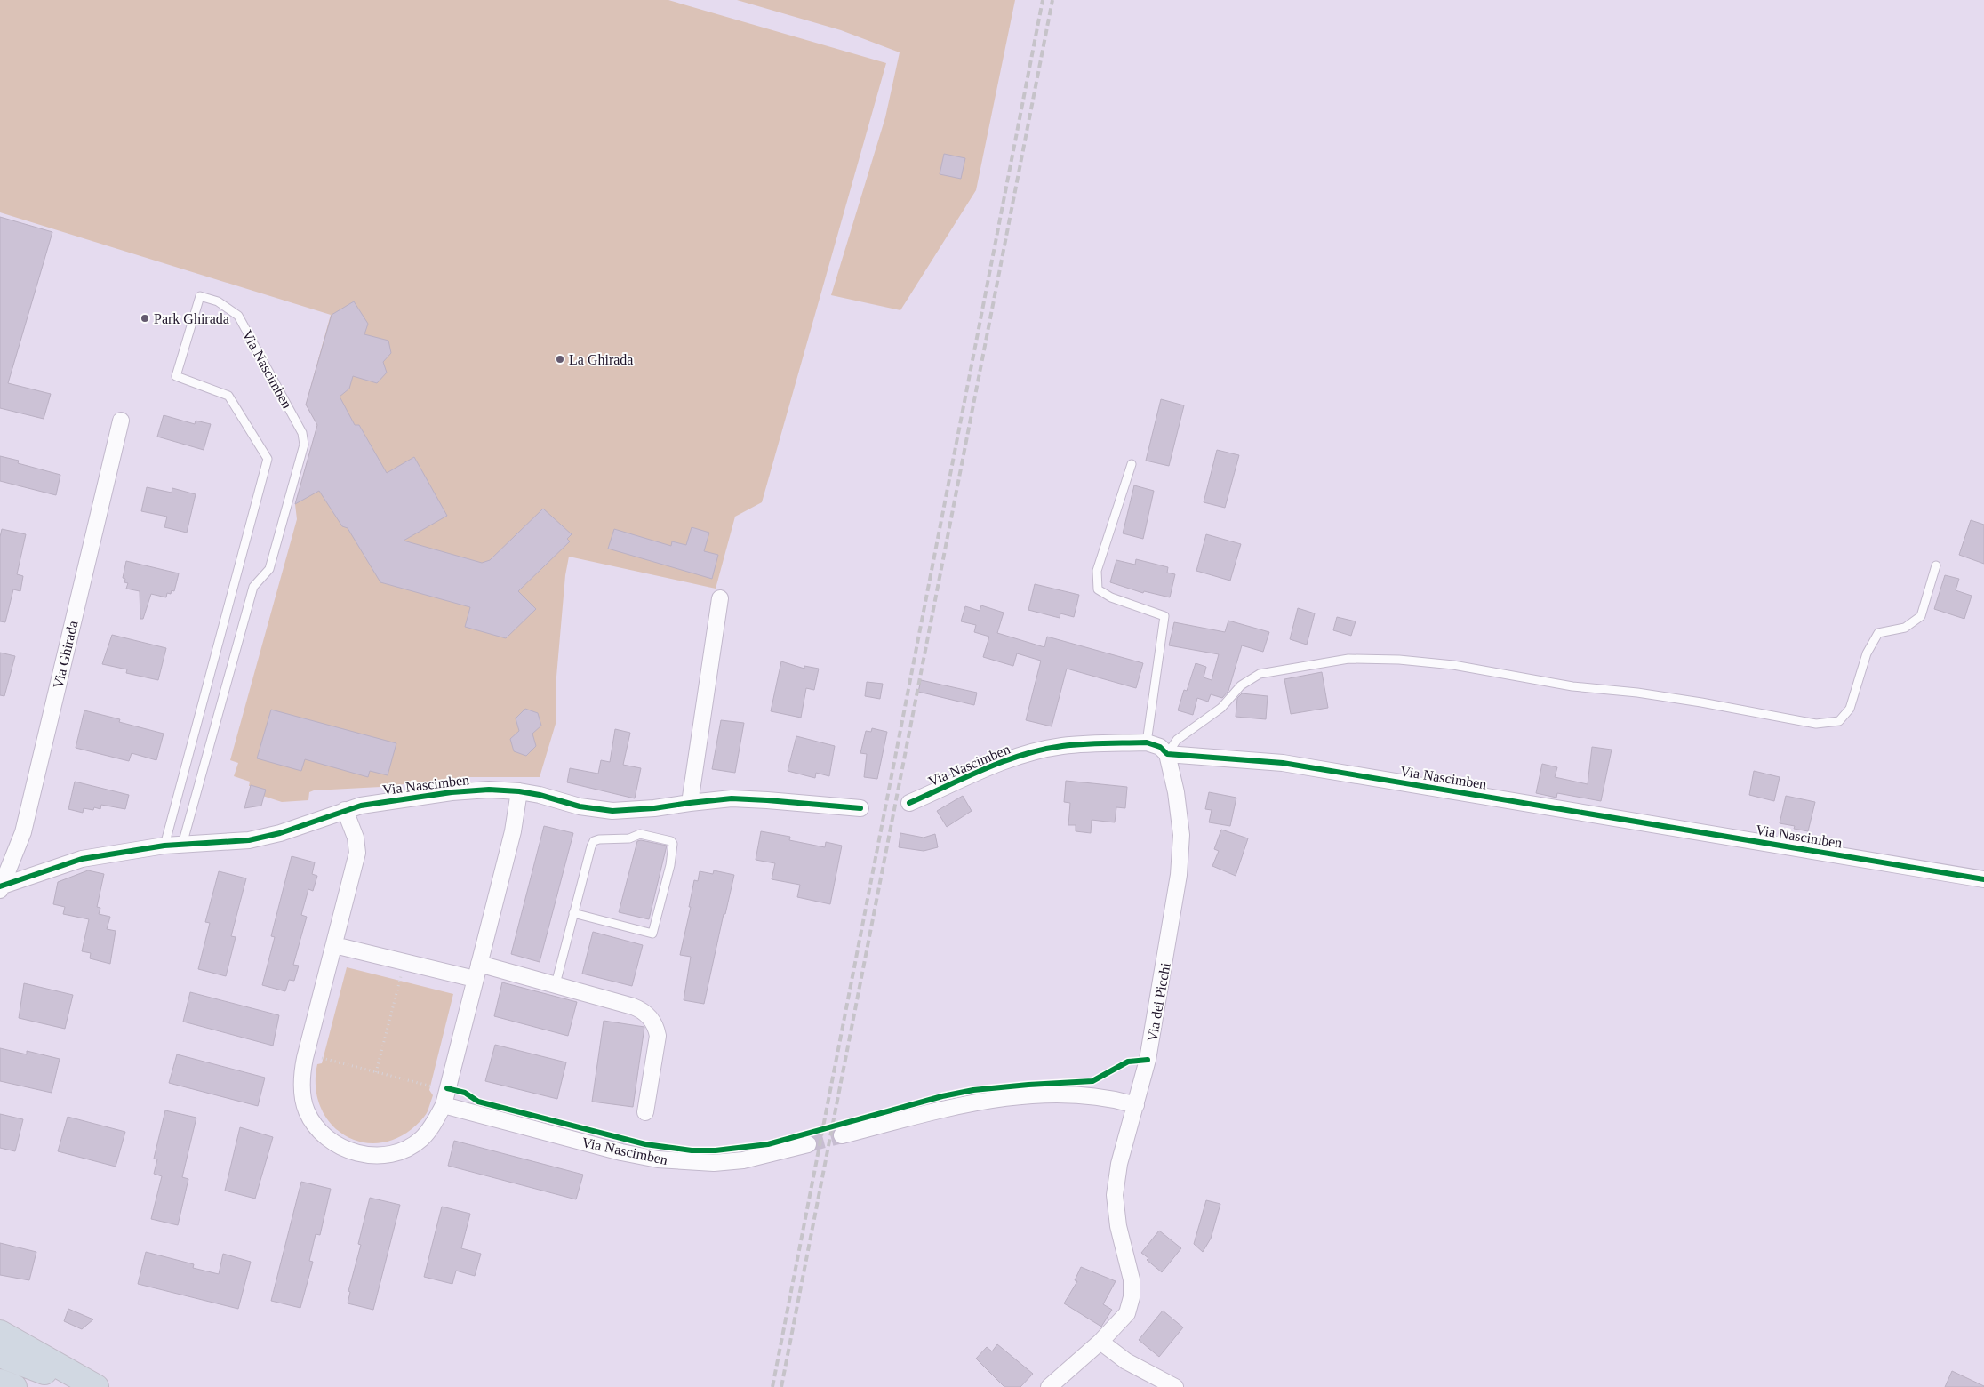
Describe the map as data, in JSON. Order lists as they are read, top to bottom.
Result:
{
  "streets": {
    "street": ["Via Nascimben", "Via Ghirada", "Via dei Picchi"]
  },
  "crossings": [
    ["Via Nascimben", "Via Ghirada"],
    ["Via Nascimben", "Via dei Picchi"]
  ],
  "places": ["Park Ghirada", "La Ghirada"]
}
